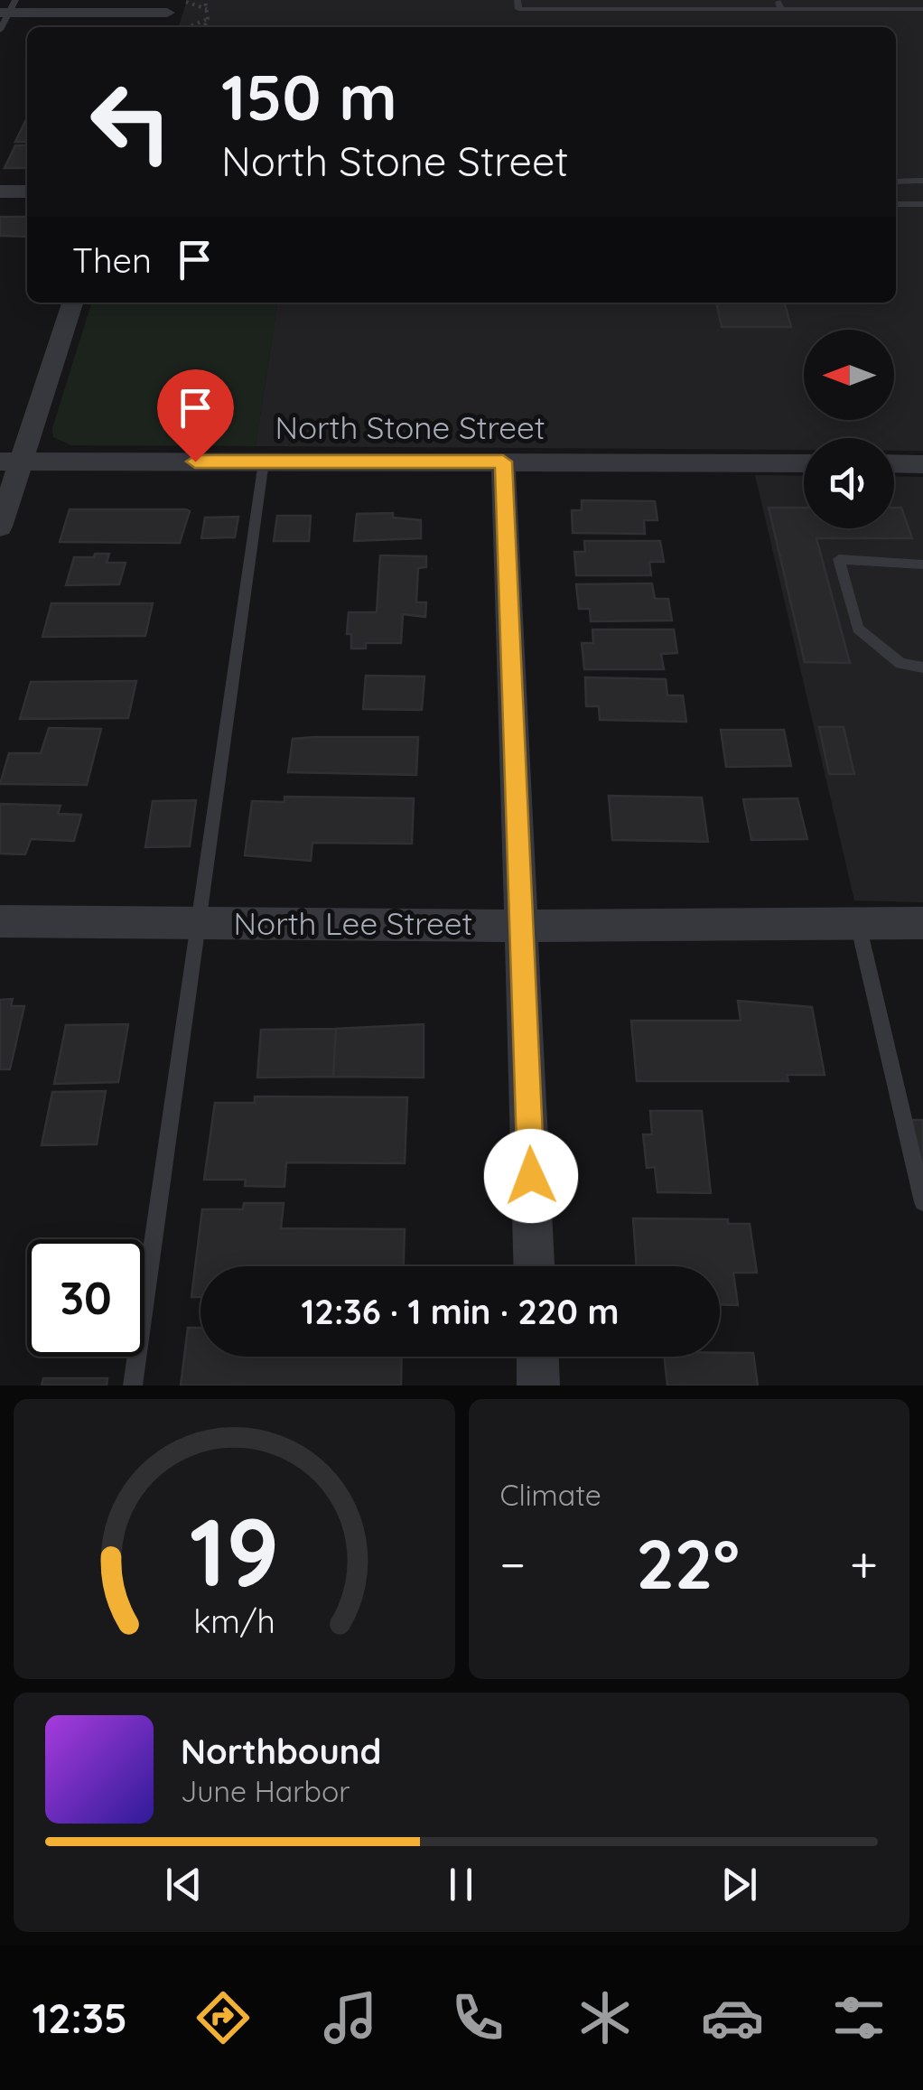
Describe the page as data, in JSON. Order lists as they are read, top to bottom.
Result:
{
  "streets": {
    "street": ["North Stone Street", "North Lee Street"]
  },
  "north": "left",
  "page": {
    "turn": ["150 m", "North Stone Street"],
    "then": "Then",
    "limit": "30",
    "trip": "12:36 · 1 min · 220 m",
    "tile": "Climate",
    "heat": ["−", "22°", "+"],
    "song": ["Northbound", "June Harbor"],
    "tabs": "12:35",
    "gauge": ["19", "km/h"]
  }
}
